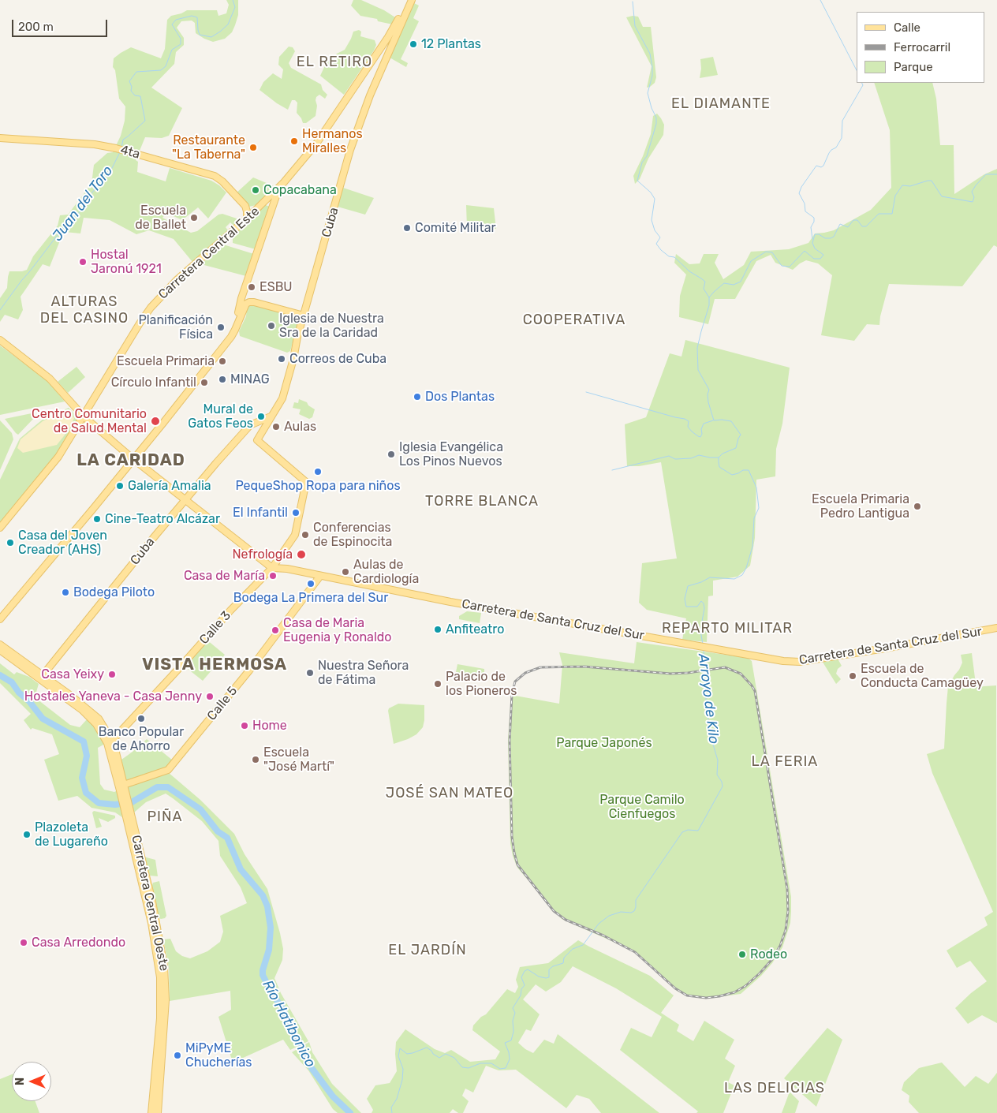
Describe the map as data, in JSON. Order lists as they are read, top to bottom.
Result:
{
  "streets": {
    "main road": [
      "4ta",
      "Cuba",
      "Carretera Central Este",
      "Carretera de Santa Cruz del Sur",
      "Calle 3",
      "Calle 5",
      "Carretera Central Oeste"
    ]
  },
  "crossings": [
    ["Cuba", "Carretera Central Este"],
    ["Cuba", "Calle 3"],
    ["Cuba", "Carretera Central Oeste"],
    ["Carretera de Santa Cruz del Sur", "Calle 3"],
    ["Carretera de Santa Cruz del Sur", "Calle 5"],
    ["Calle 3", "Carretera Central Oeste"],
    ["Calle 5", "Carretera Central Oeste"]
  ],
  "districts": [
    "EL RETIRO",
    "EL DIAMANTE",
    "ALTURAS DEL CASINO",
    "COOPERATIVA",
    "LA CARIDAD",
    "TORRE BLANCA",
    "REPARTO MILITAR",
    "VISTA HERMOSA",
    "LA FERIA",
    "JOSÉ SAN MATEO",
    "PIÑA",
    "EL JARDÍN",
    "LAS DELICIAS"
  ],
  "water": ["Juan del Toro", "Arroyo de Kilo", "Río Hatibonico"],
  "parks": ["Parque Japonés", "Parque Camilo Cienfuegos"],
  "places": [
    "12 Plantas",
    "Hermanos Miralles",
    "Restaurante \"La Taberna\"",
    "Copacabana",
    "Escuela de Ballet",
    "Comité Militar",
    "Hostal Jaronú 1921",
    "ESBU",
    "Iglesia de Nuestra Sra de la Caridad",
    "Planificación Física",
    "Correos de Cuba",
    "Escuela Primaria",
    "MINAG",
    "Círculo Infantil",
    "Dos Plantas",
    "Mural de Gatos Feos",
    "Centro Comunitario de Salud Mental",
    "Aulas",
    "Iglesia Evangélica Los Pinos Nuevos",
    "PequeShop Ropa para niños",
    "Galería Amalia",
    "Escuela Primaria Pedro Lantigua",
    "El Infantil",
    "Cine-Teatro Alcázar",
    "Conferencias de Espinocita",
    "Casa del Joven Creador (AHS)",
    "Nefrología",
    "Aulas de Cardiología",
    "Casa de María",
    "Bodega La Primera del Sur",
    "Bodega Piloto",
    "Anfiteatro",
    "Casa de Maria Eugenia y Ronaldo",
    "Nuestra Señora de Fátima",
    "Casa Yeixy",
    "Escuela de Conducta Camagüey",
    "Palacio de los Pioneros",
    "Hostales Yaneva - Casa Jenny",
    "Banco Popular de Ahorro",
    "Home",
    "Escuela \"José Martí\"",
    "Plazoleta de Lugareño",
    "Casa Arredondo",
    "Rodeo",
    "MiPyME Chucherías"
  ],
  "legend": ["Calle", "Ferrocarril", "Parque"],
  "scale_bar": "200 m",
  "north": "left"
}
